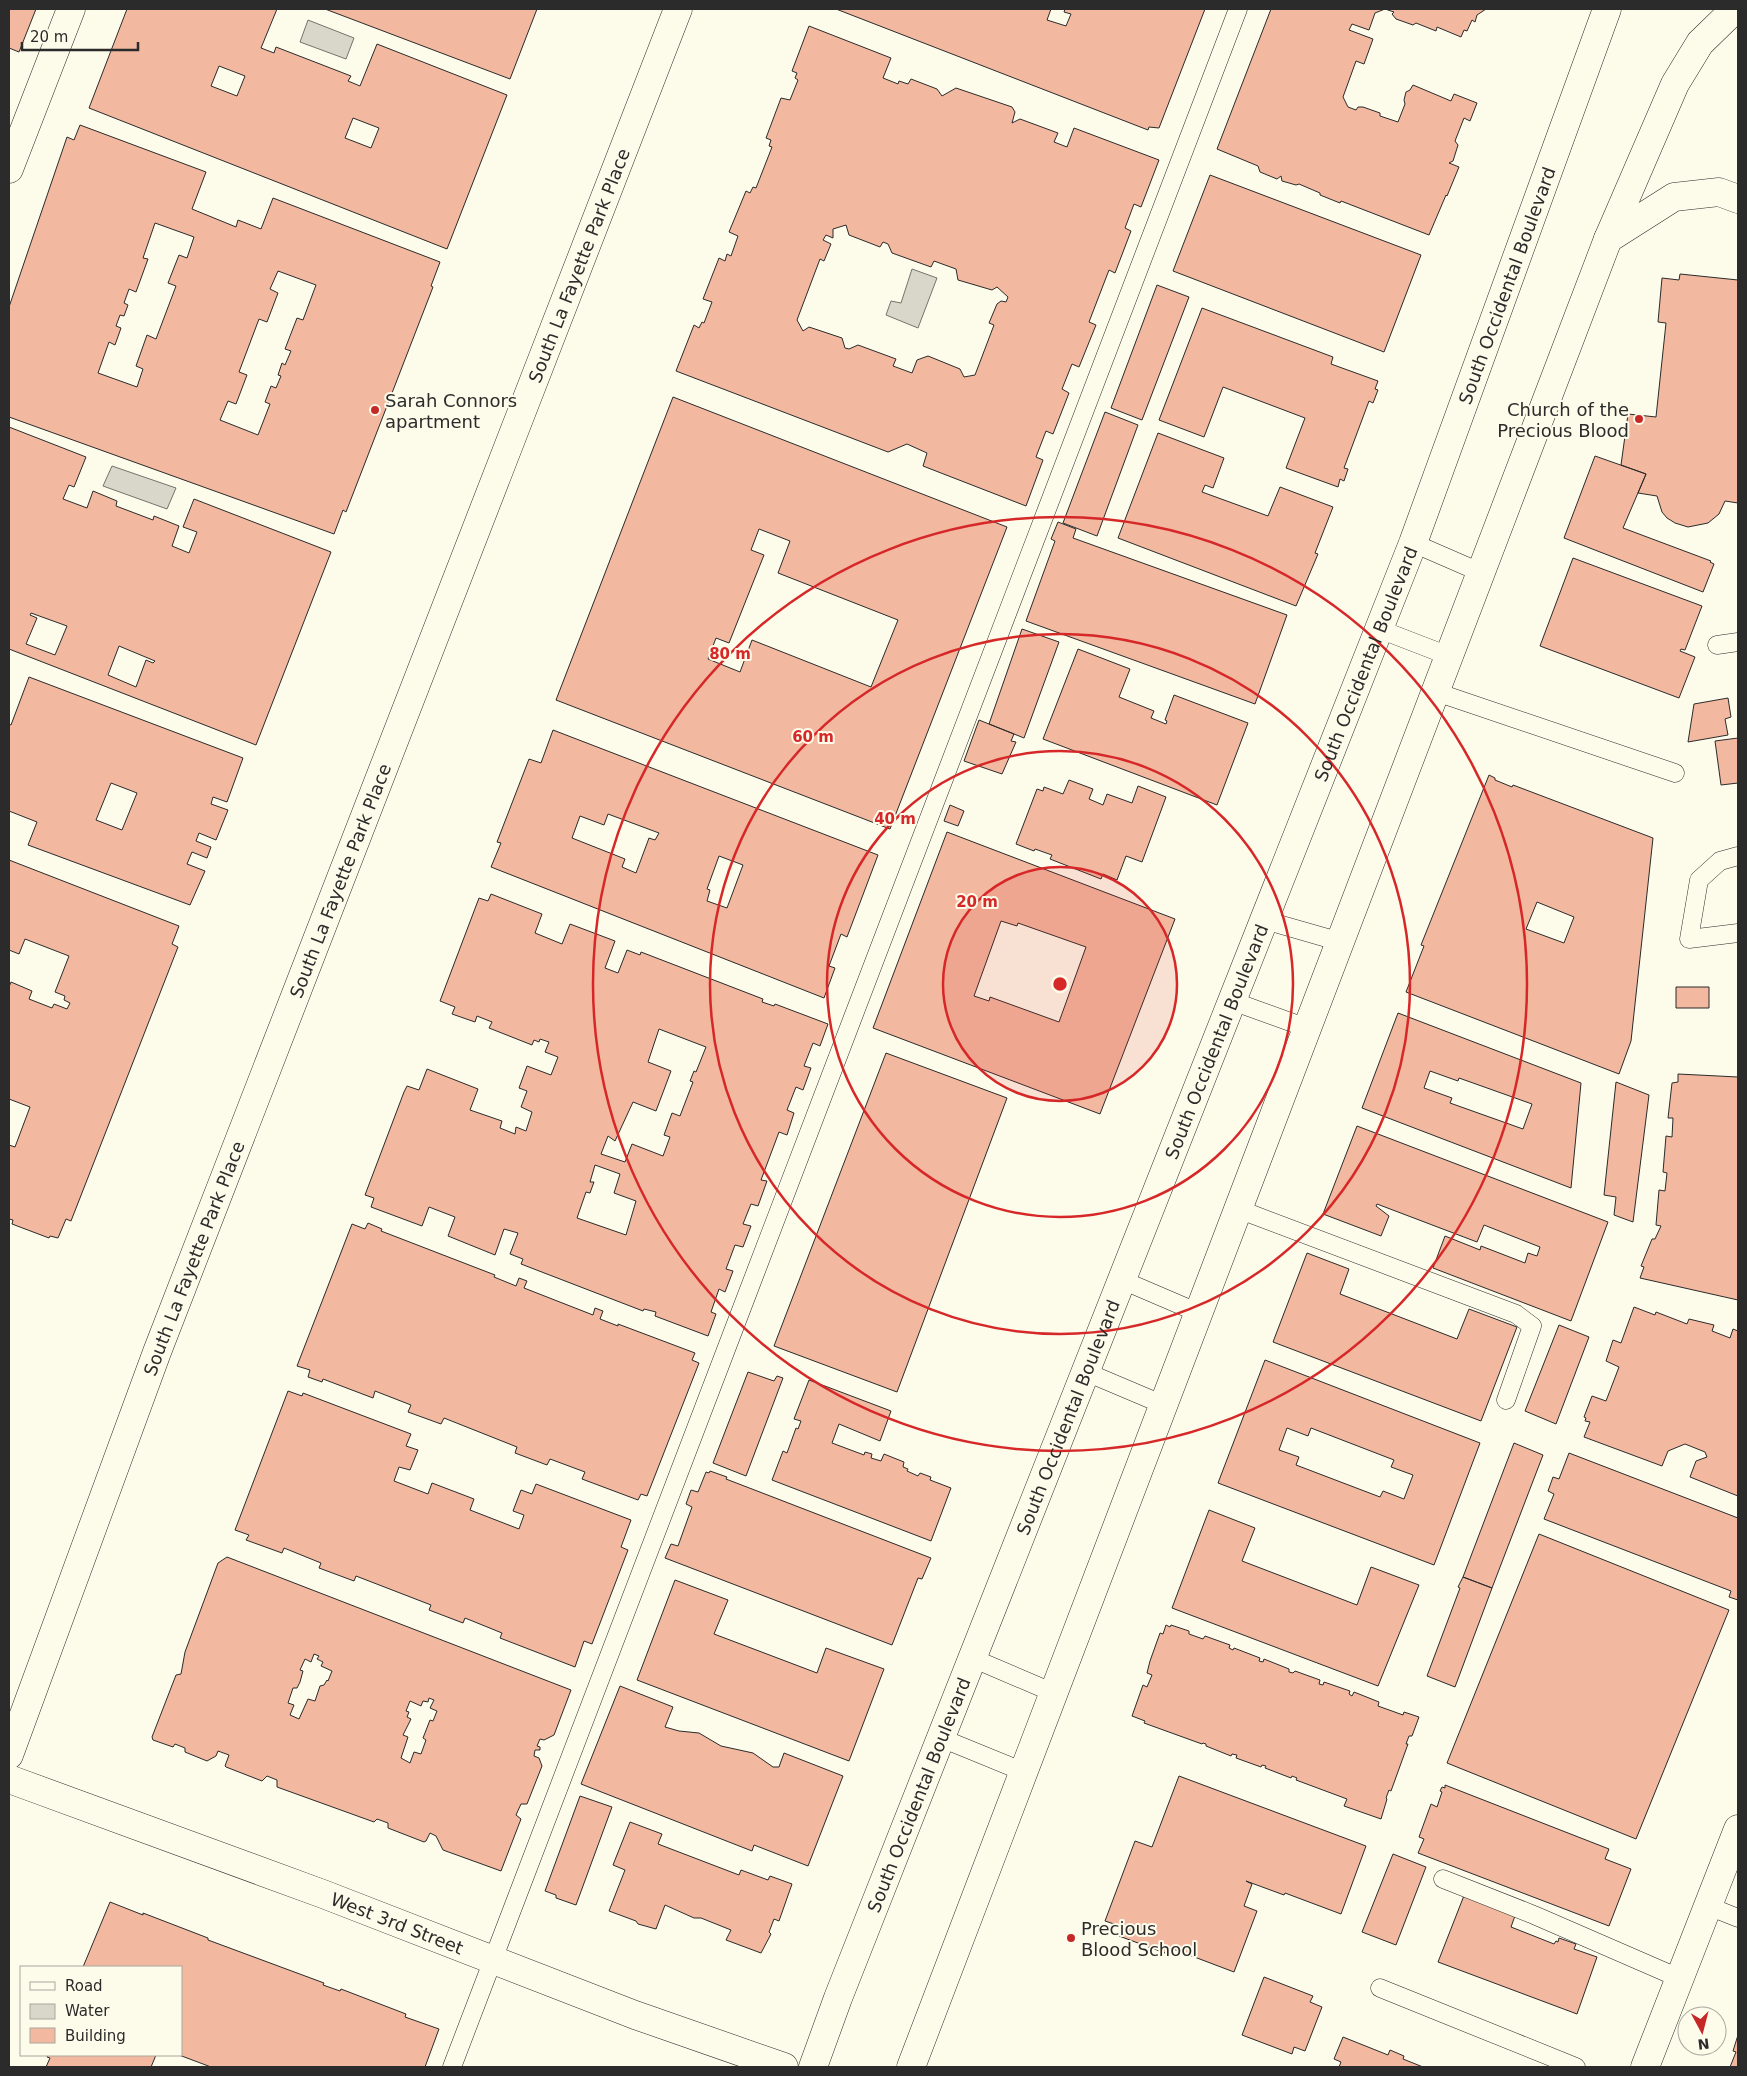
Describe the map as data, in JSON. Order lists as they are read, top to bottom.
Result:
{
  "streets": {
    "street": ["South La Fayette Park Place", "South Occidental Boulevard", "West 3rd Street"]
  },
  "places": ["Sarah Connors apartment", "Church of the Precious Blood", "Precious Blood School"],
  "legend": ["Road", "Water", "Building"],
  "scale_bar": "20 m",
  "north": "bottom",
  "rings": [
    "80 m",
    "60 m",
    "40 m",
    "20 m"
  ]
}
